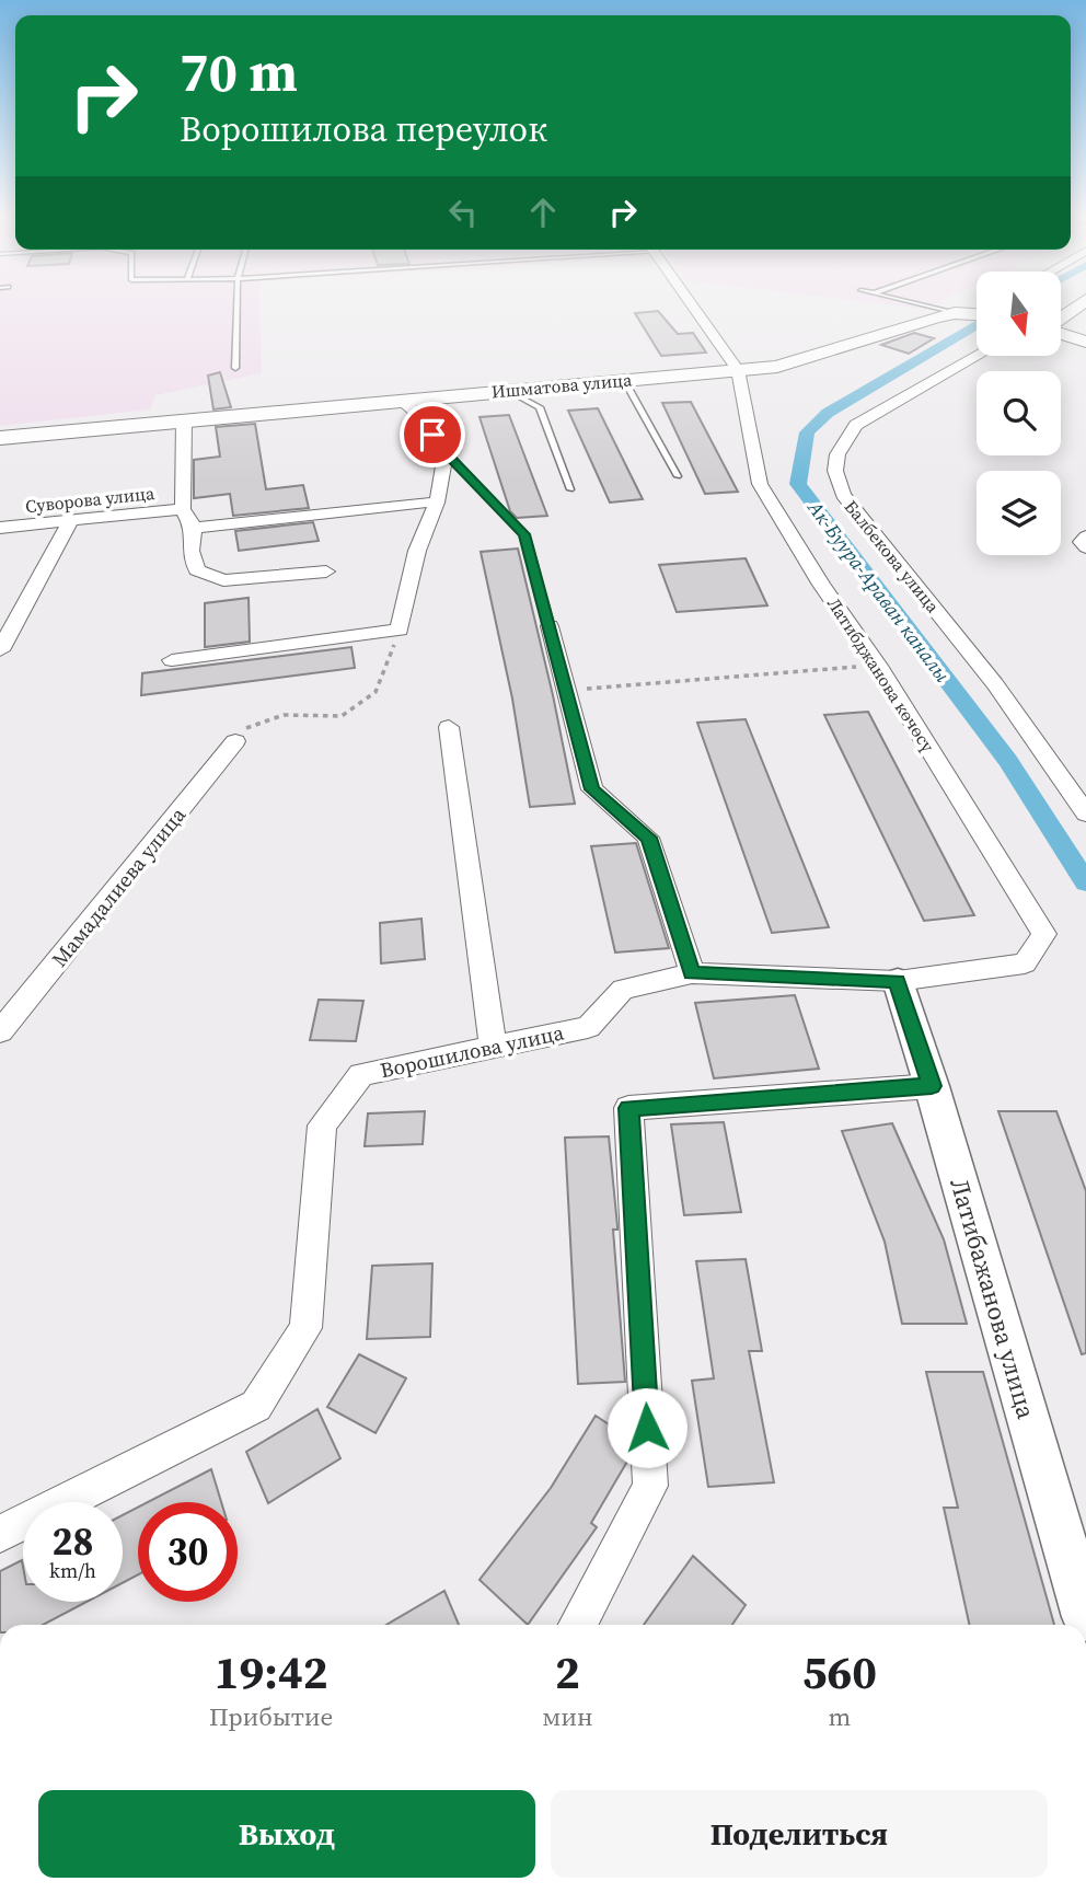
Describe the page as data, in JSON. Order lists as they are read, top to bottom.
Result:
{
  "streets": {
    "main road": ["Ишматова улица"],
    "street": [
      "Суворова улица",
      "Балбекова улица",
      "Латибджанова көчөсү",
      "Мамадалиева улица",
      "Ворошилова улица",
      "Латибажанова улица"
    ]
  },
  "crossings": [
    ["Ишматова улица", "Латибджанова көчөсү"],
    ["Латибджанова көчөсү", "Ворошилова улица"],
    ["Ворошилова улица", "Латибажанова улица"]
  ],
  "water": ["Ак-Буура-Араван каналы"],
  "north": "bottom",
  "page": {
    "turn": ["70 m", "Ворошилова переулок"],
    "speed": "28 km/h",
    "limit": "30",
    "eta": [
      "19:42",
      "Прибытие",
      "2",
      "мин",
      "560",
      "m"
    ],
    "buttons": ["Выход", "Поделиться"]
  }
}
